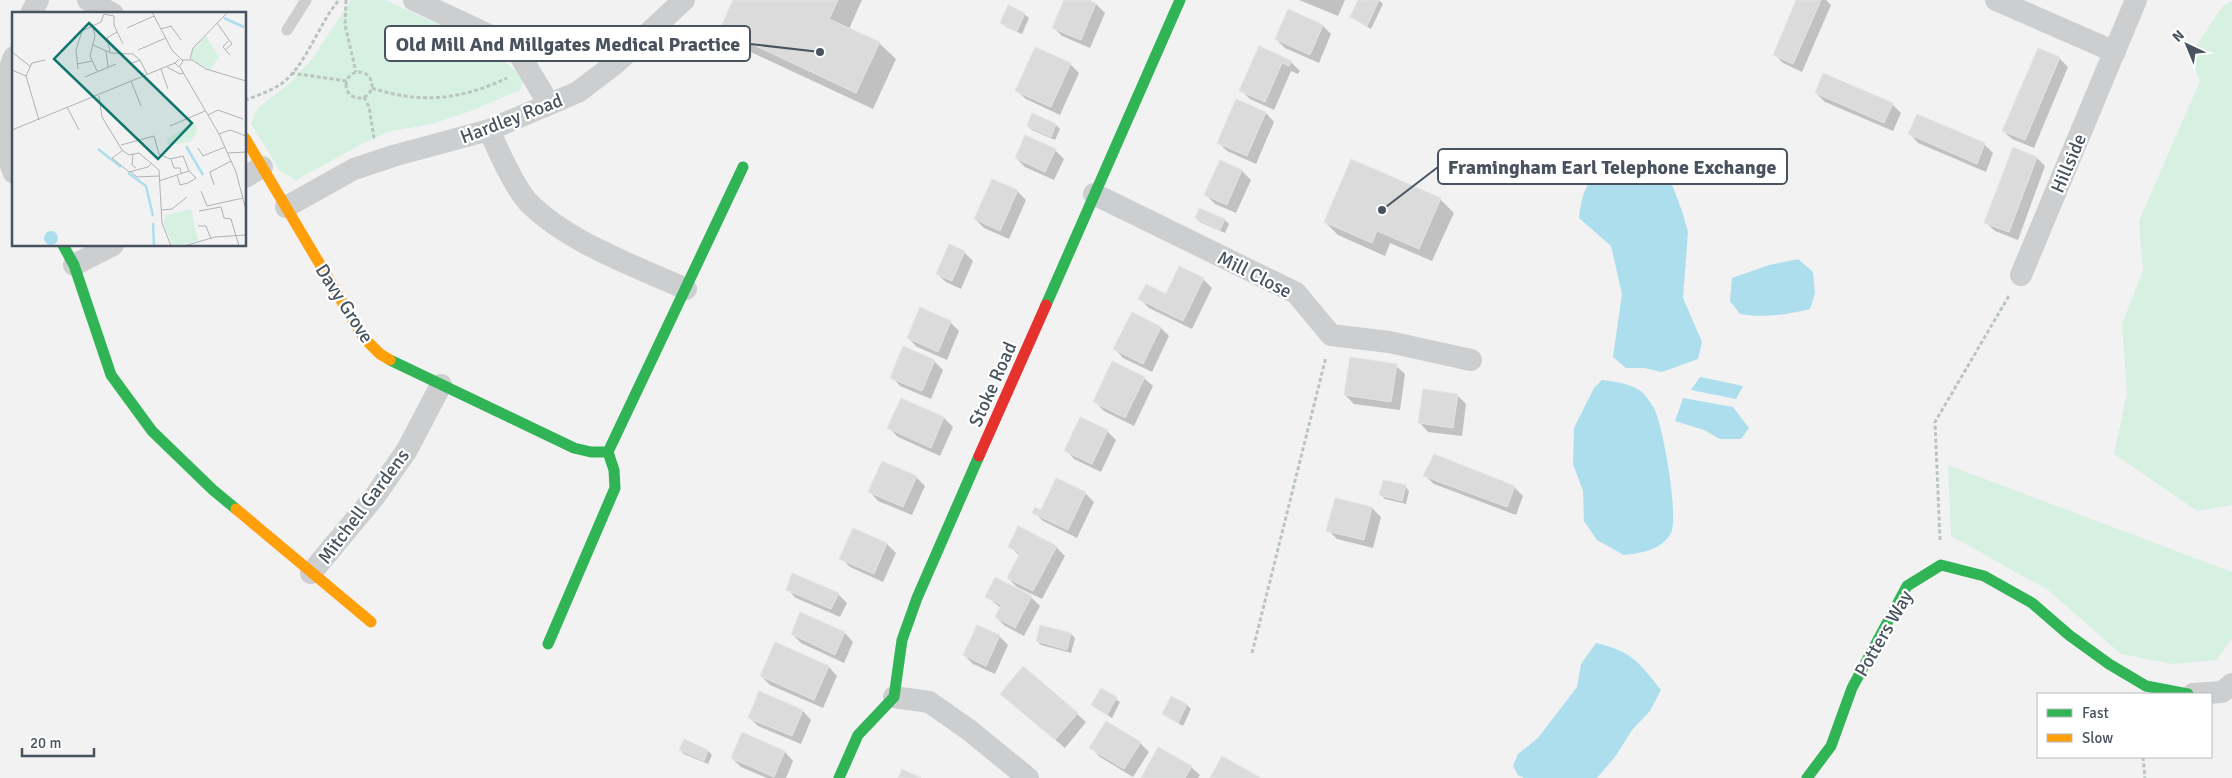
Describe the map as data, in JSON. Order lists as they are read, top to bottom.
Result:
{
  "streets": {
    "street": [
      "Hardley Road",
      "Hillside",
      "Mill Close",
      "Davy Grove",
      "Stoke Road",
      "Mitchell Gardens",
      "Potters Way"
    ]
  },
  "crossings": [
    ["Hardley Road", "Davy Grove"],
    ["Mill Close", "Stoke Road"],
    ["Davy Grove", "Mitchell Gardens"]
  ],
  "places": ["Old Mill And Millgates Medical Practice", "Framingham Earl Telephone Exchange"],
  "legend": ["Fast", "Slow"],
  "scale_bar": "20 m",
  "north": "top left"
}
